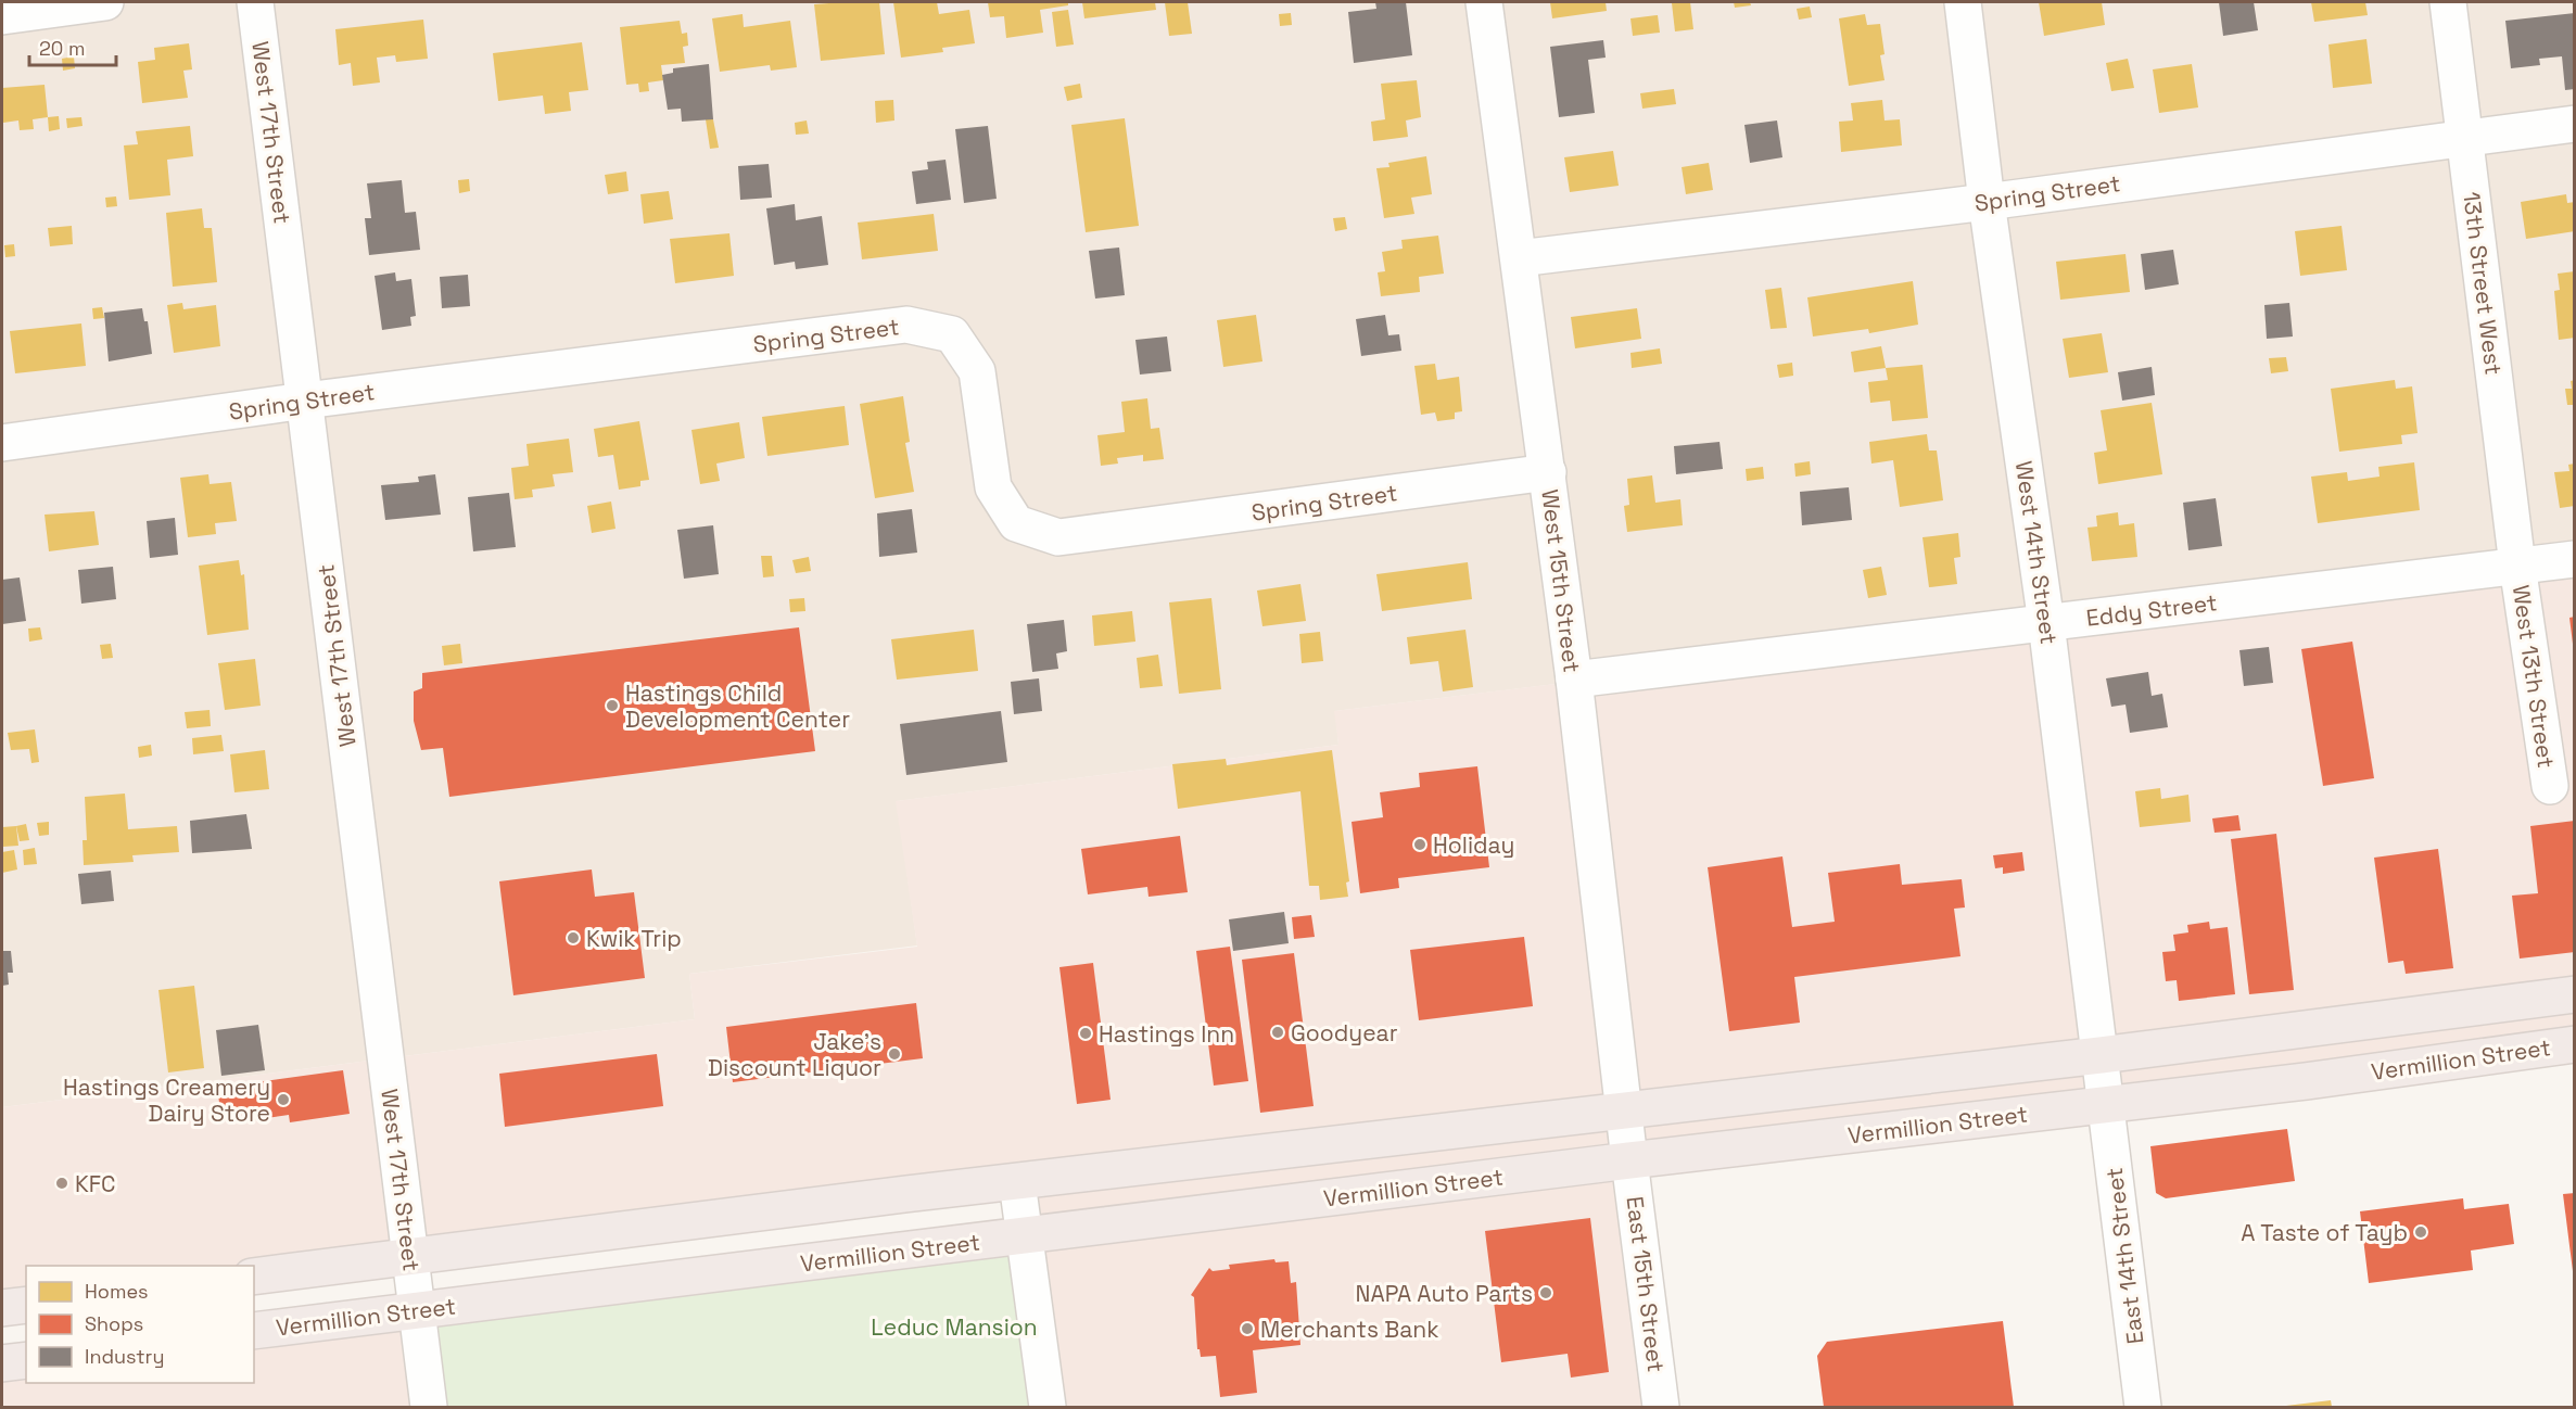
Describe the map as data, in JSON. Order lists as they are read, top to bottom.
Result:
{
  "streets": {
    "highway": ["Vermillion Street"],
    "street": [
      "West 17th Street",
      "Spring Street",
      "13th Street West",
      "West 14th Street",
      "West 15th Street",
      "Eddy Street",
      "West 13th Street",
      "East 14th Street",
      "East 15th Street"
    ]
  },
  "crossings": [
    ["West 17th Street", "Spring Street"],
    ["West 17th Street", "Vermillion Street"],
    ["Spring Street", "13th Street West"],
    ["Spring Street", "West 14th Street"],
    ["Spring Street", "West 15th Street"],
    ["13th Street West", "Eddy Street"],
    ["13th Street West", "West 13th Street"],
    ["West 14th Street", "Eddy Street"],
    ["West 14th Street", "Vermillion Street"],
    ["West 14th Street", "East 14th Street"],
    ["West 15th Street", "Eddy Street"],
    ["West 15th Street", "Vermillion Street"],
    ["West 15th Street", "East 15th Street"],
    ["Eddy Street", "West 13th Street"],
    ["Vermillion Street", "East 14th Street"],
    ["Vermillion Street", "East 15th Street"]
  ],
  "parks": ["Leduc Mansion"],
  "places": [
    "Hastings Child Development Center",
    "Holiday",
    "Kwik Trip",
    "Goodyear",
    "Hastings Inn",
    "Jake's Discount Liquor",
    "Hastings Creamery Dairy Store",
    "KFC",
    "A Taste of Tayb",
    "NAPA Auto Parts",
    "Merchants Bank"
  ],
  "legend": ["Homes", "Shops", "Industry"],
  "scale_bar": "20 m"
}
